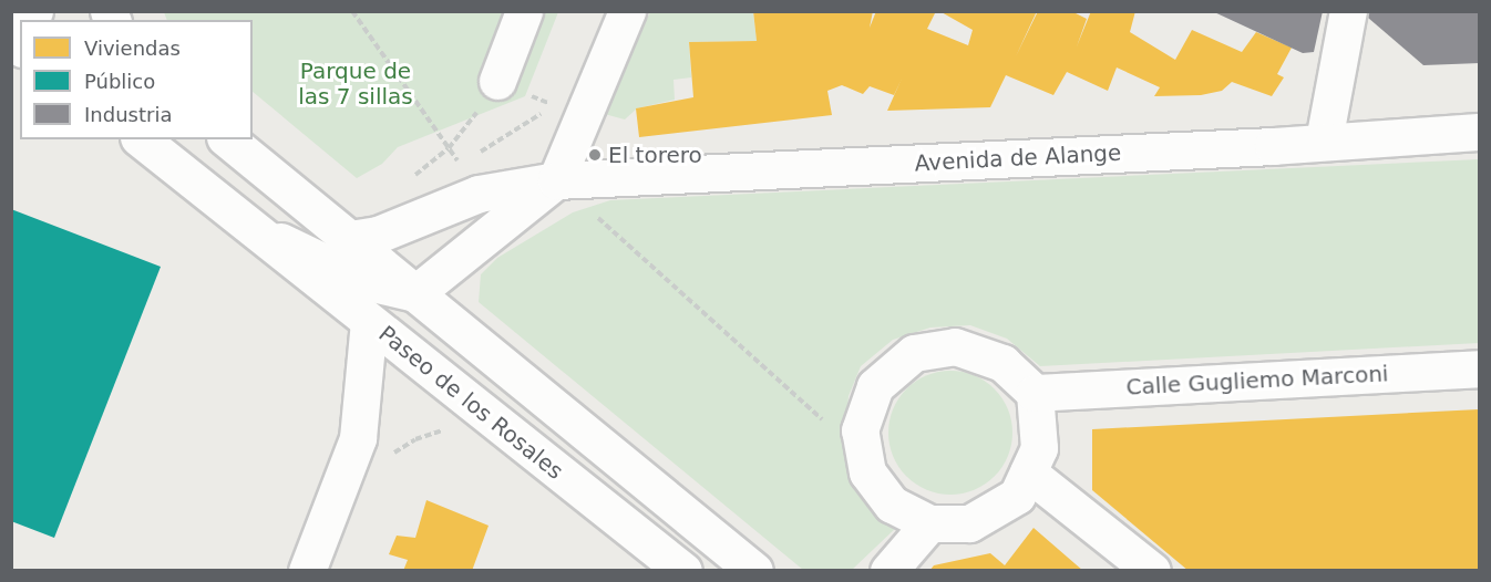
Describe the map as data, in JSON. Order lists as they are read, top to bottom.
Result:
{
  "streets": {
    "street": ["Avenida de Alange", "Calle Gugliemo Marconi", "Paseo de los Rosales"]
  },
  "crossings": [
    ["Avenida de Alange", "Paseo de los Rosales"]
  ],
  "parks": ["Parque de las 7 sillas"],
  "places": ["El torero"],
  "legend": ["Viviendas", "Público", "Industria"]
}
